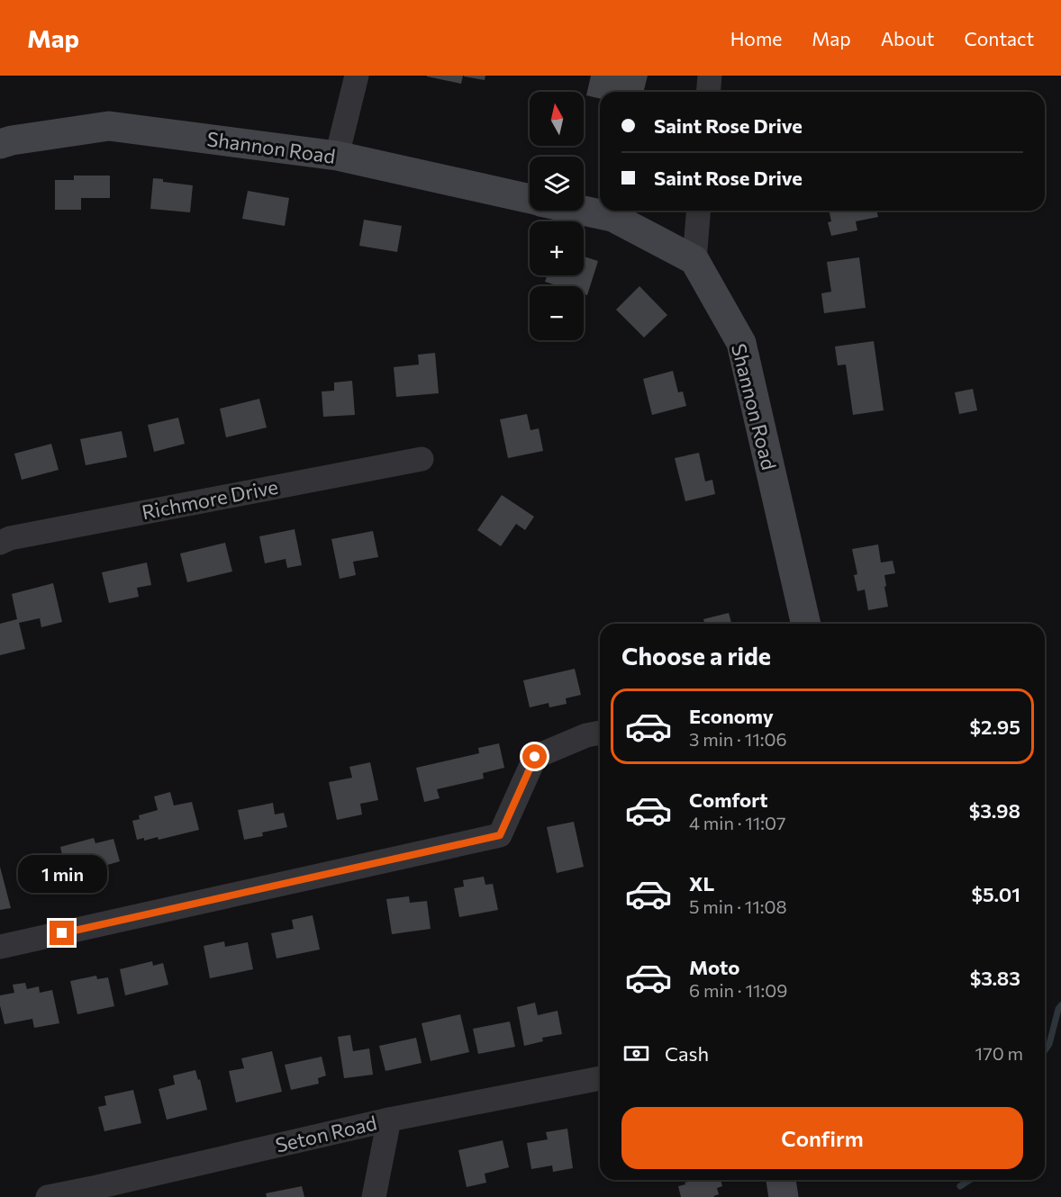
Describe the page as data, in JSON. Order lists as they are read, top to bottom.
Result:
{
  "streets": {
    "street": ["Shannon Road", "Richmore Drive", "Seton Road"]
  },
  "north": "top",
  "page": {
    "header": "Map",
    "nav": [
      "Home",
      "Map",
      "About",
      "Contact"
    ],
    "map_buttons": ["+", "−"],
    "banner": ["Saint Rose Drive", "Saint Rose Drive"],
    "heading": "Choose a ride",
    "list": [
      {
        "name": "Economy",
        "note": "3 min · 11:06",
        "value": "$2.95"
      },
      {
        "name": "Comfort",
        "note": "4 min · 11:07",
        "value": "$3.98"
      },
      {
        "name": "XL",
        "note": "5 min · 11:08",
        "value": "$5.01"
      },
      {
        "name": "Moto",
        "note": "6 min · 11:09",
        "value": "$3.83"
      }
    ],
    "bubble": "1 min",
    "pay": ["Cash", "170 m"],
    "buttons": "Confirm"
  }
}
